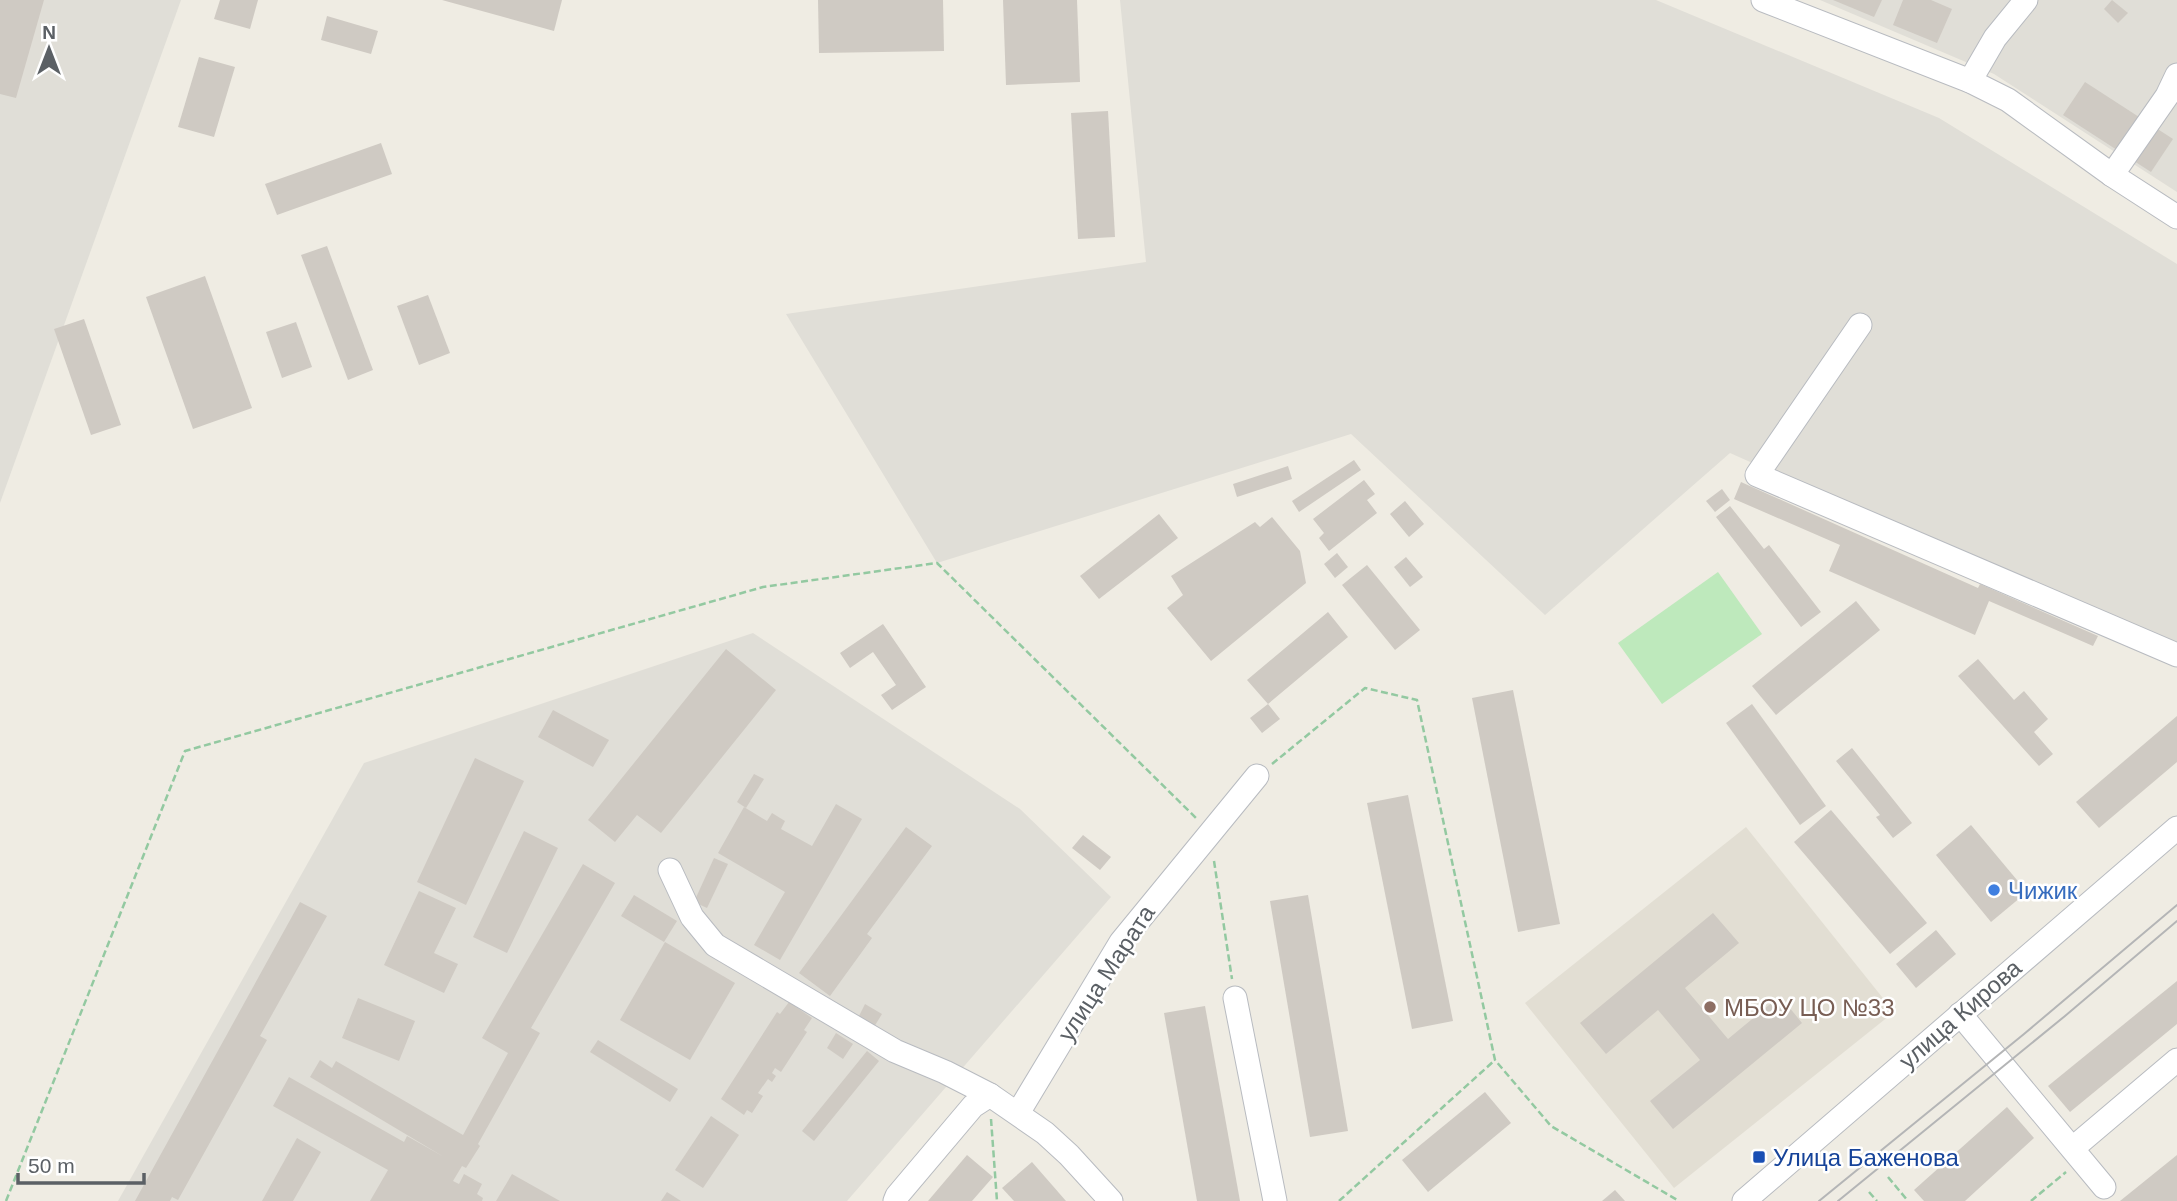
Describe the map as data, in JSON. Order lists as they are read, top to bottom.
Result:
{
  "streets": {
    "street": ["улица Марата", "улица Кирова"]
  },
  "places": {
    "other": ["Чижик", "МБОУ ЦО №33"],
    "transit": ["Улица Баженова"]
  },
  "scale_bar": "50 m",
  "north": "top"
}
